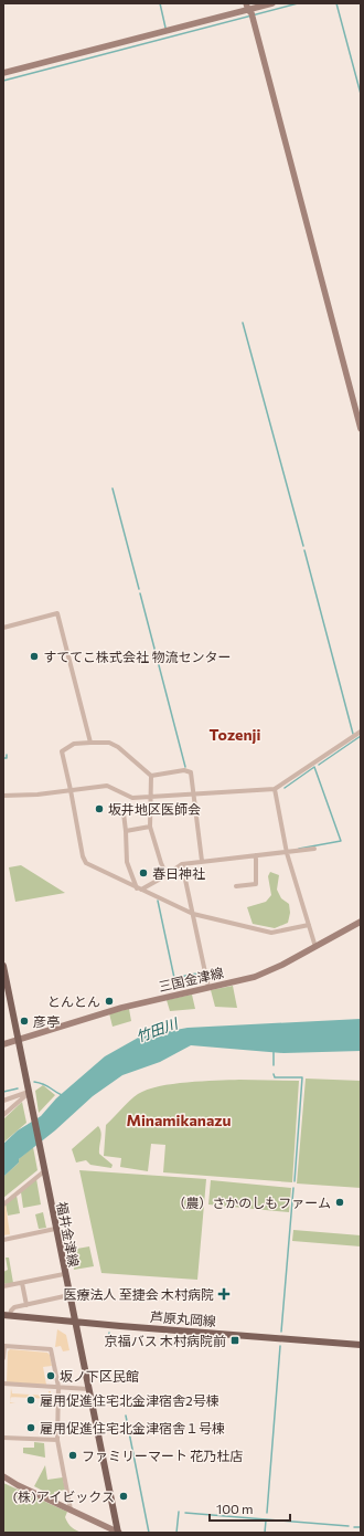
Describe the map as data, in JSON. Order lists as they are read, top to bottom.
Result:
{
  "streets": {
    "main road": ["福井金津線", "芦原丸岡線"],
    "street": ["三国金津線"]
  },
  "crossings": [
    ["三国金津線", "福井金津線"],
    ["福井金津線", "芦原丸岡線"]
  ],
  "districts": ["Tozenji", "Minamikanazu"],
  "water": ["竹田川"],
  "places": {
    "other": [
      "すててこ株式会社 物流センター",
      "坂井地区医師会",
      "春日神社",
      "とんとん",
      "彦亭",
      "（農）さかのしもファーム",
      "坂ノ下区民館",
      "雇用促進住宅北金津宿舎2号棟",
      "雇用促進住宅北金津宿舎１号棟",
      "ファミリーマート 花乃杜店",
      "(株)アイビックス"
    ],
    "health": ["医療法人 至捷会 木村病院"],
    "transit": ["京福バス 木村病院前"]
  },
  "scale_bar": "100 m"
}
